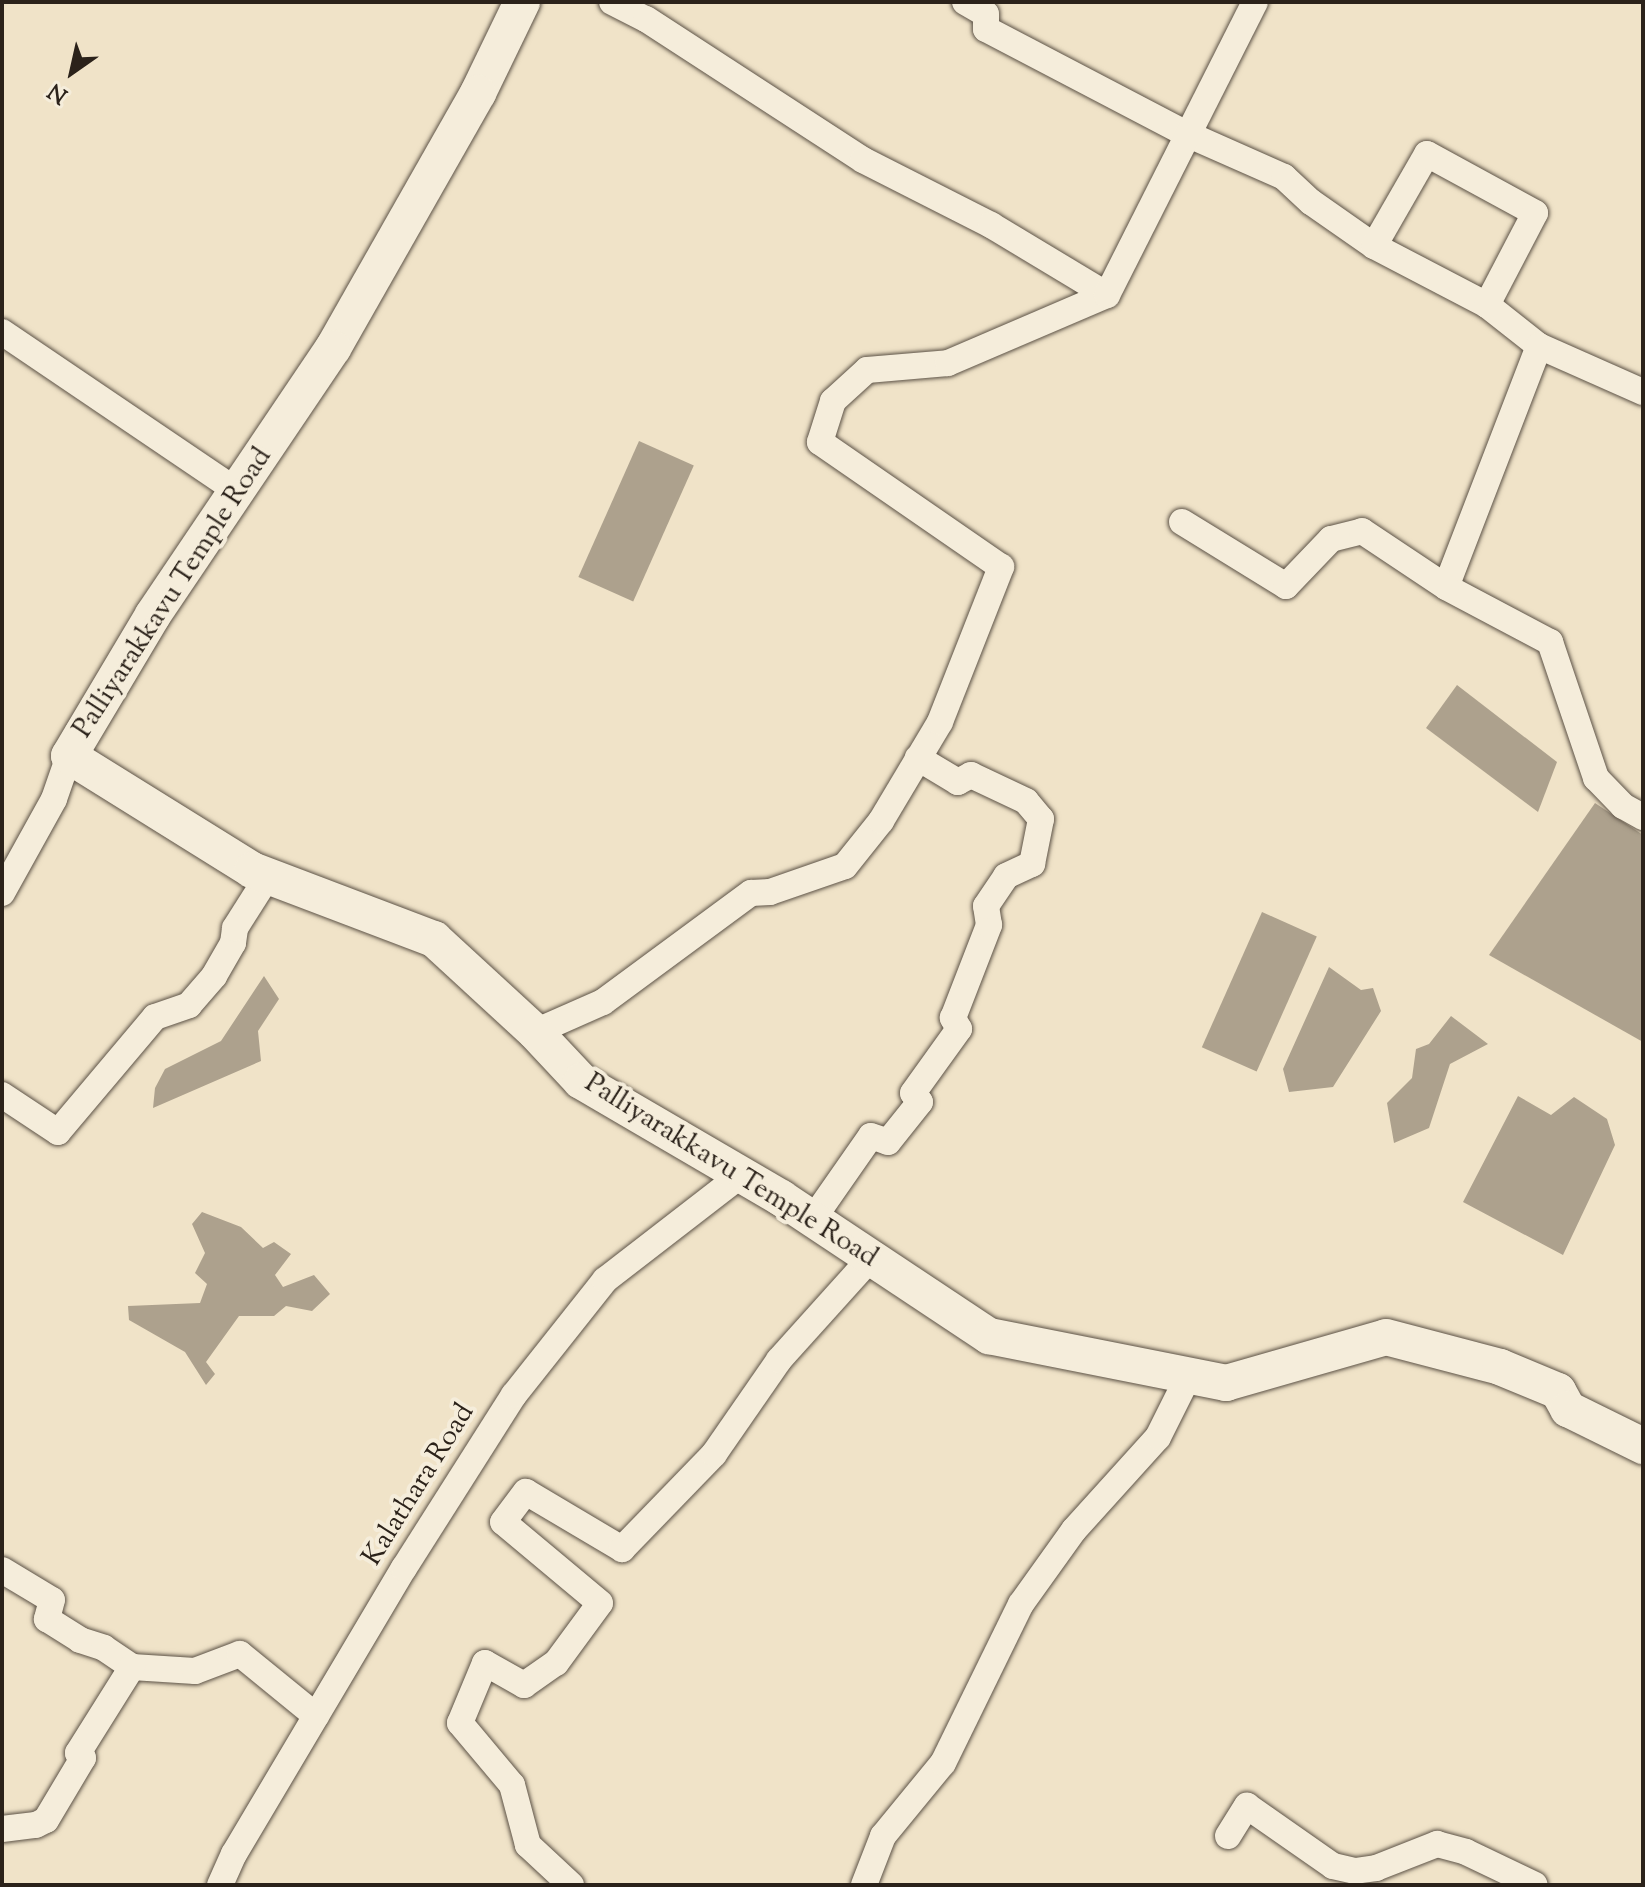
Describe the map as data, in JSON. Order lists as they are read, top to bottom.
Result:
{
  "streets": {
    "street": ["Palliyarakkavu Temple Road", "Kalathara Road"]
  },
  "crossings": [
    ["Palliyarakkavu Temple Road", "Kalathara Road"]
  ],
  "north": "bottom left"
}
